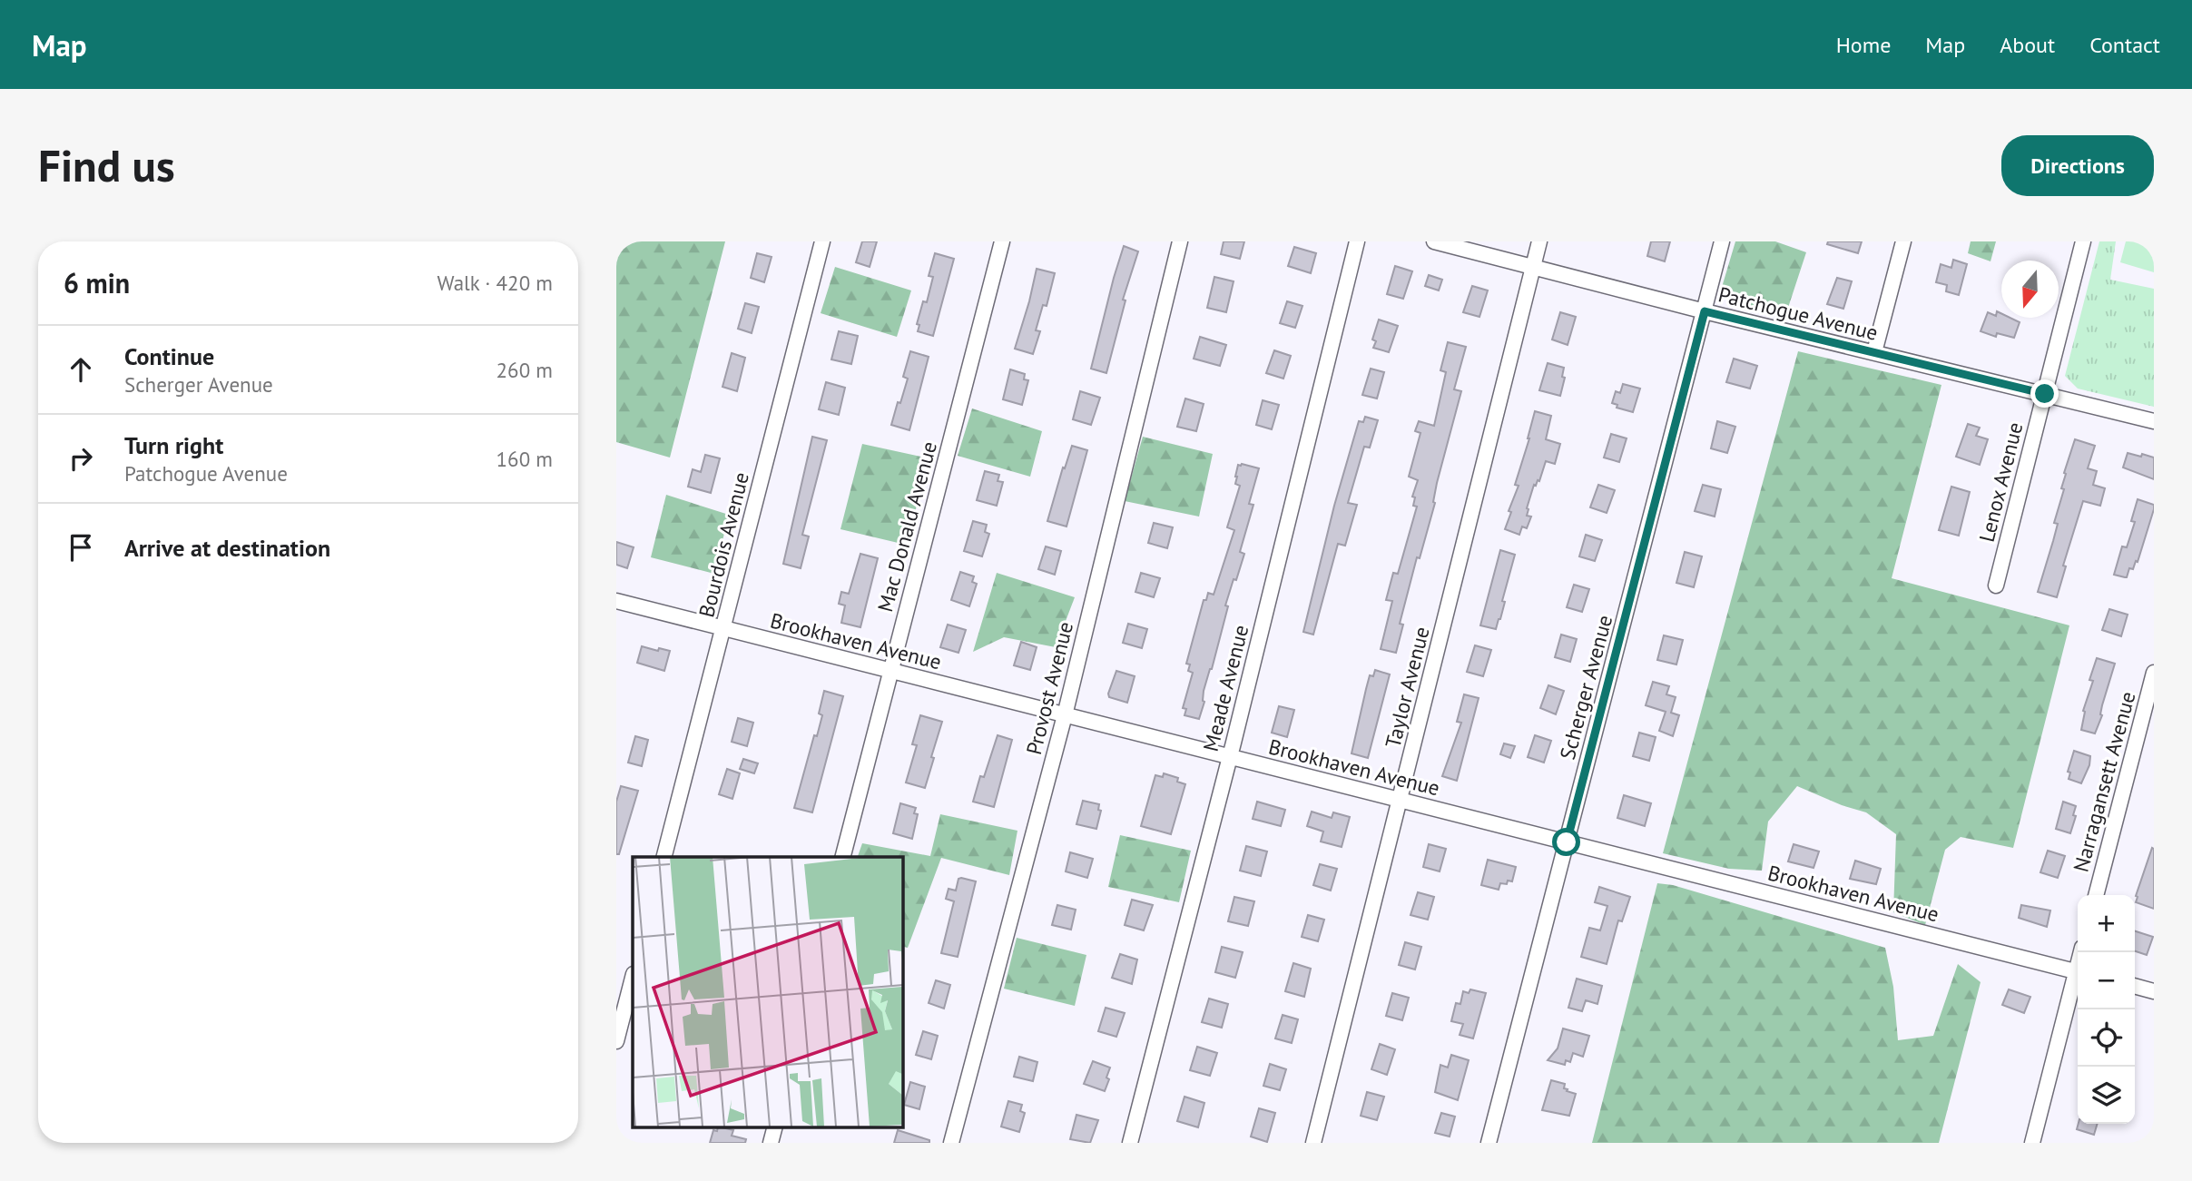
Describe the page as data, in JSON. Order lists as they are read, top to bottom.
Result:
{
  "streets": {
    "street": [
      "Patchogue Avenue",
      "Lenox Avenue",
      "Mac Donald Avenue",
      "Bourdois Avenue",
      "Brookhaven Avenue",
      "Taylor Avenue",
      "Scherger Avenue",
      "Provost Avenue",
      "Meade Avenue",
      "Narragansett Avenue"
    ]
  },
  "crossings": [
    ["Patchogue Avenue", "Lenox Avenue"],
    ["Patchogue Avenue", "Taylor Avenue"],
    ["Patchogue Avenue", "Scherger Avenue"],
    ["Mac Donald Avenue", "Brookhaven Avenue"],
    ["Bourdois Avenue", "Brookhaven Avenue"],
    ["Brookhaven Avenue", "Taylor Avenue"],
    ["Brookhaven Avenue", "Scherger Avenue"],
    ["Brookhaven Avenue", "Provost Avenue"],
    ["Brookhaven Avenue", "Meade Avenue"]
  ],
  "north": "bottom",
  "page": {
    "header": "Map",
    "nav": [
      "Home",
      "Map",
      "About",
      "Contact"
    ],
    "buttons": "Directions",
    "title": "Find us",
    "heading": ["6 min", "Walk · 420 m"],
    "list": [
      ["Continue", "Scherger Avenue", "260 m"],
      ["Turn right", "Patchogue Avenue", "160 m"],
      "Arrive at destination"
    ],
    "map_buttons": ["+", "−"]
  }
}
